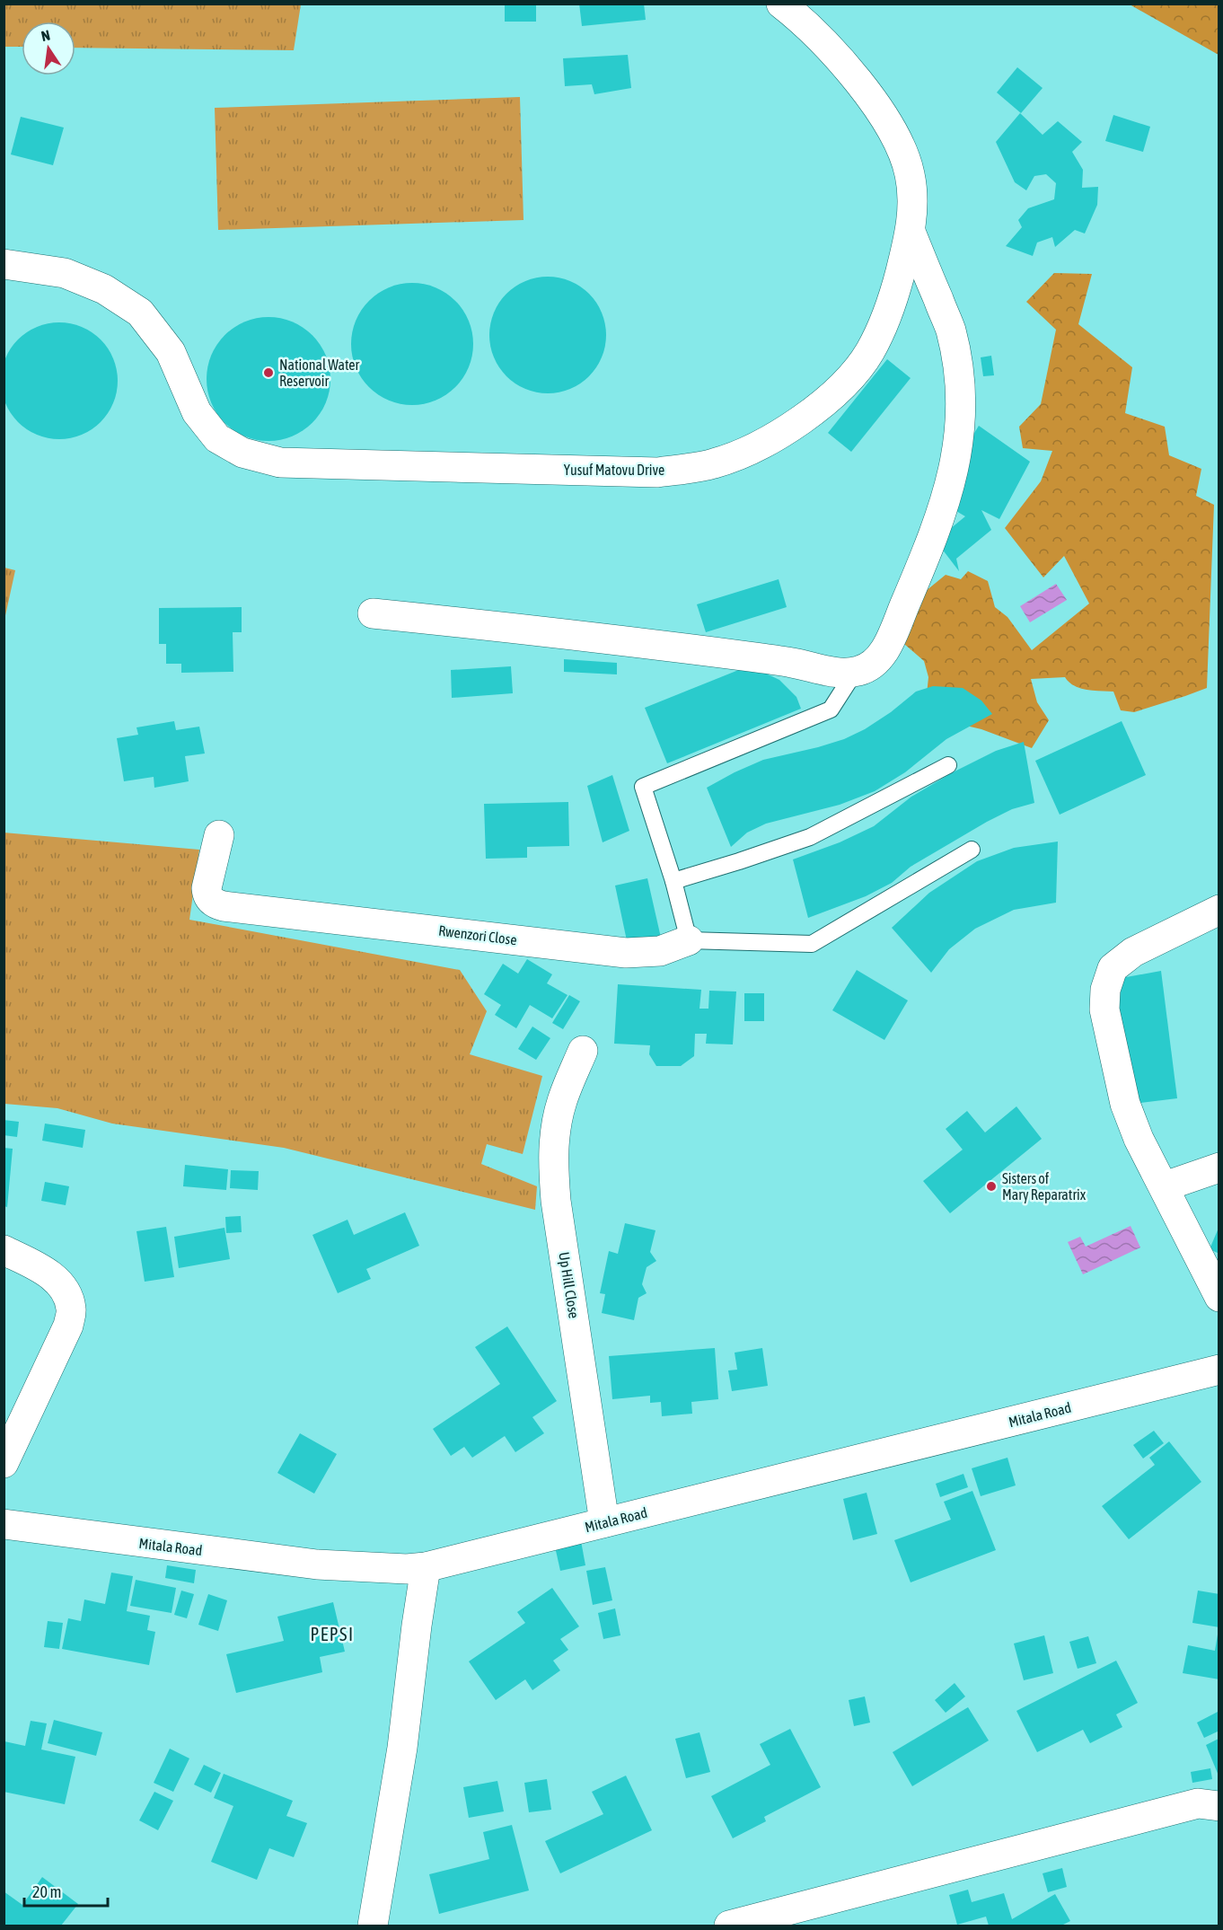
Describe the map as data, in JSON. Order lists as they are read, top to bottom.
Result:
{
  "streets": {
    "street": [
      "Yusuf Matovu Drive",
      "Rwenzori Close",
      "Up Hill Close",
      "Mitala Road"
    ]
  },
  "crossings": [
    ["Up Hill Close", "Mitala Road"]
  ],
  "districts": ["PEPSI"],
  "places": ["National Water Reservoir", "Sisters of Mary Reparatrix"],
  "scale_bar": "20 m",
  "north": "top"
}
